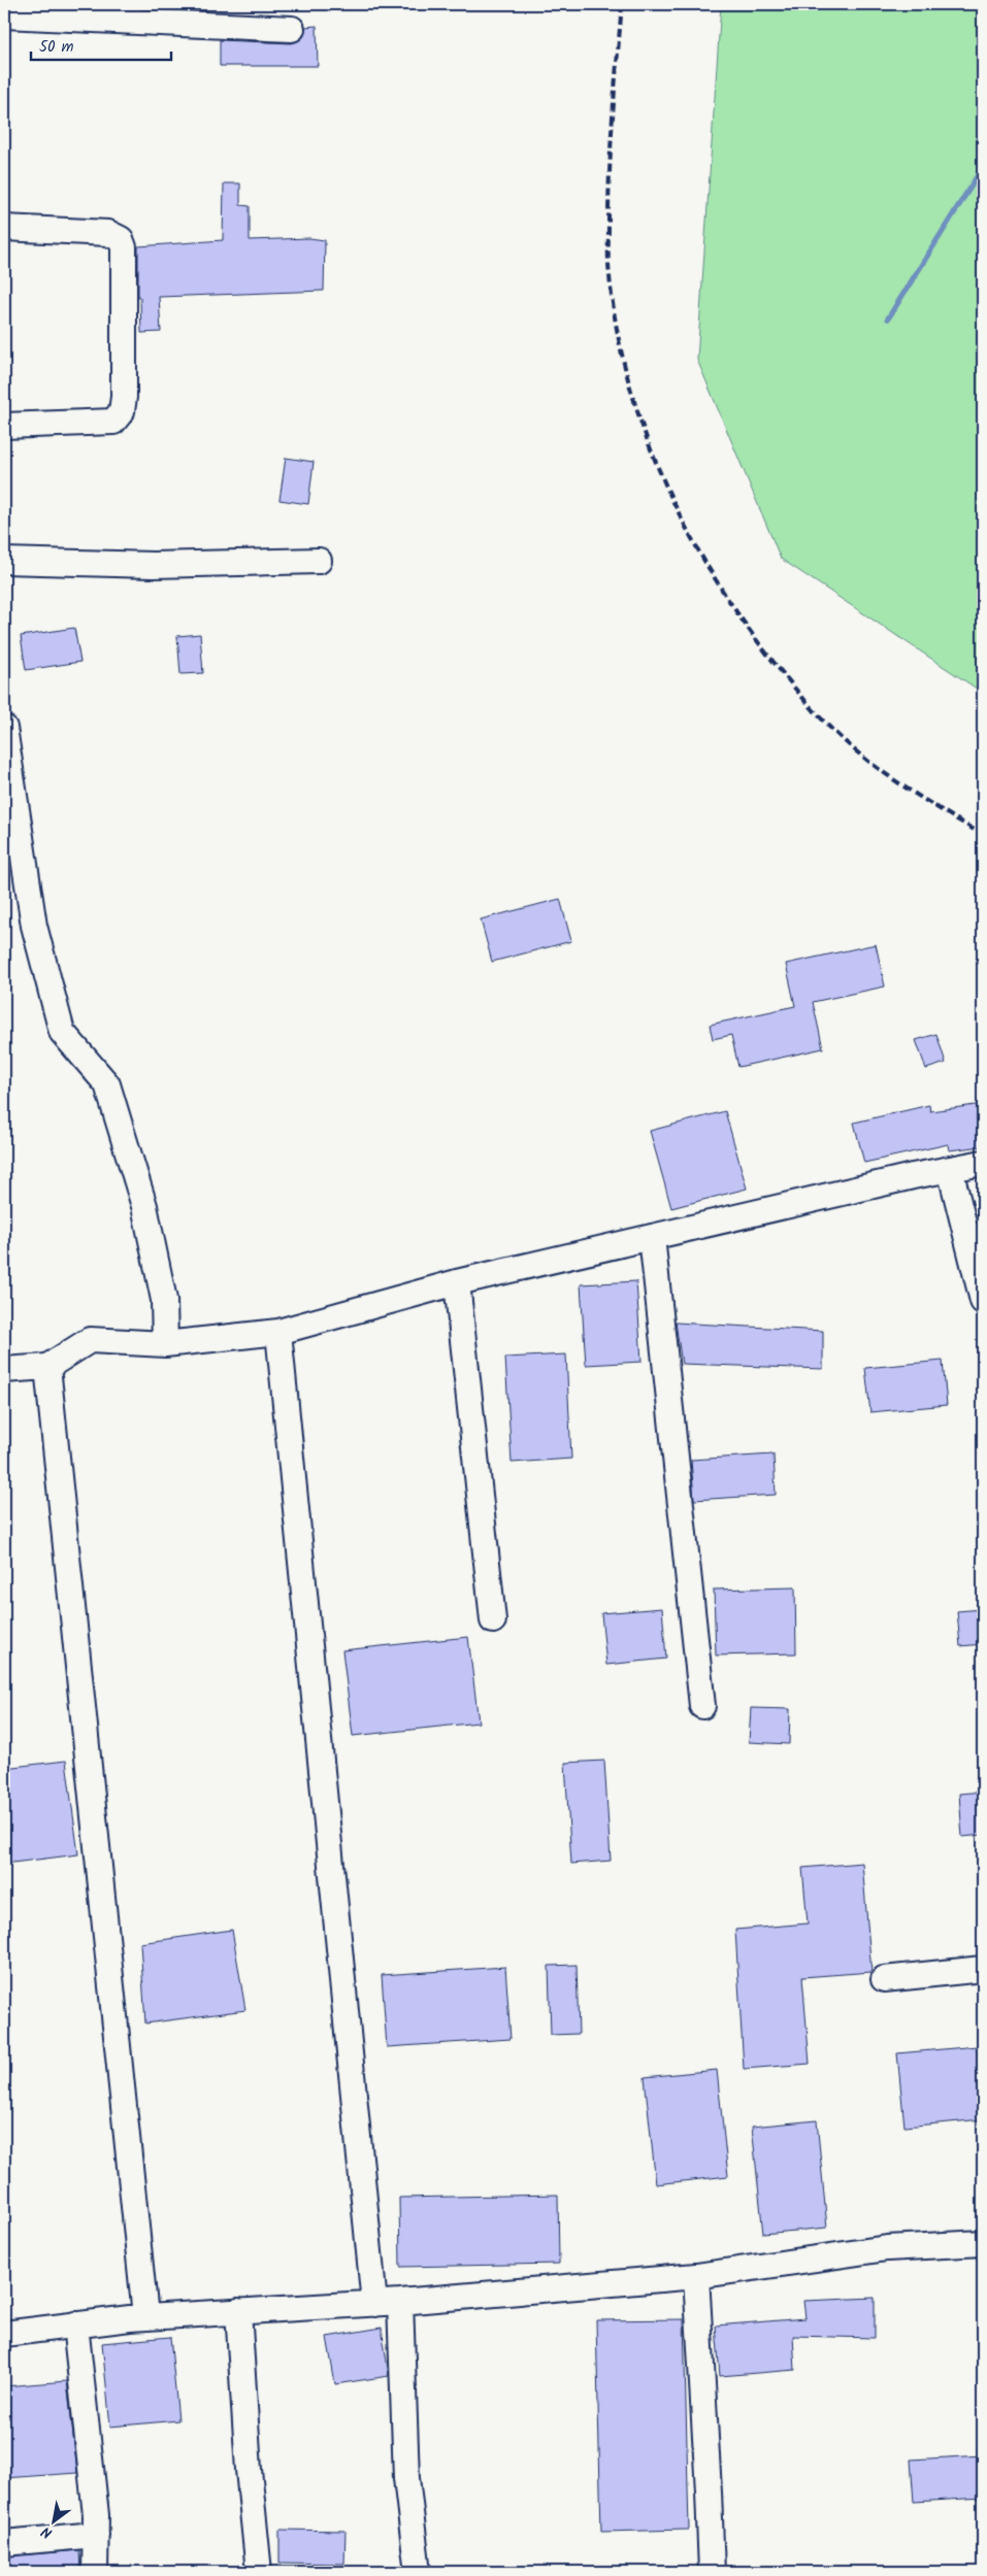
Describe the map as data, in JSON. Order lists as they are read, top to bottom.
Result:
{
  "scale_bar": "50 m",
  "north": "bottom left"
}
